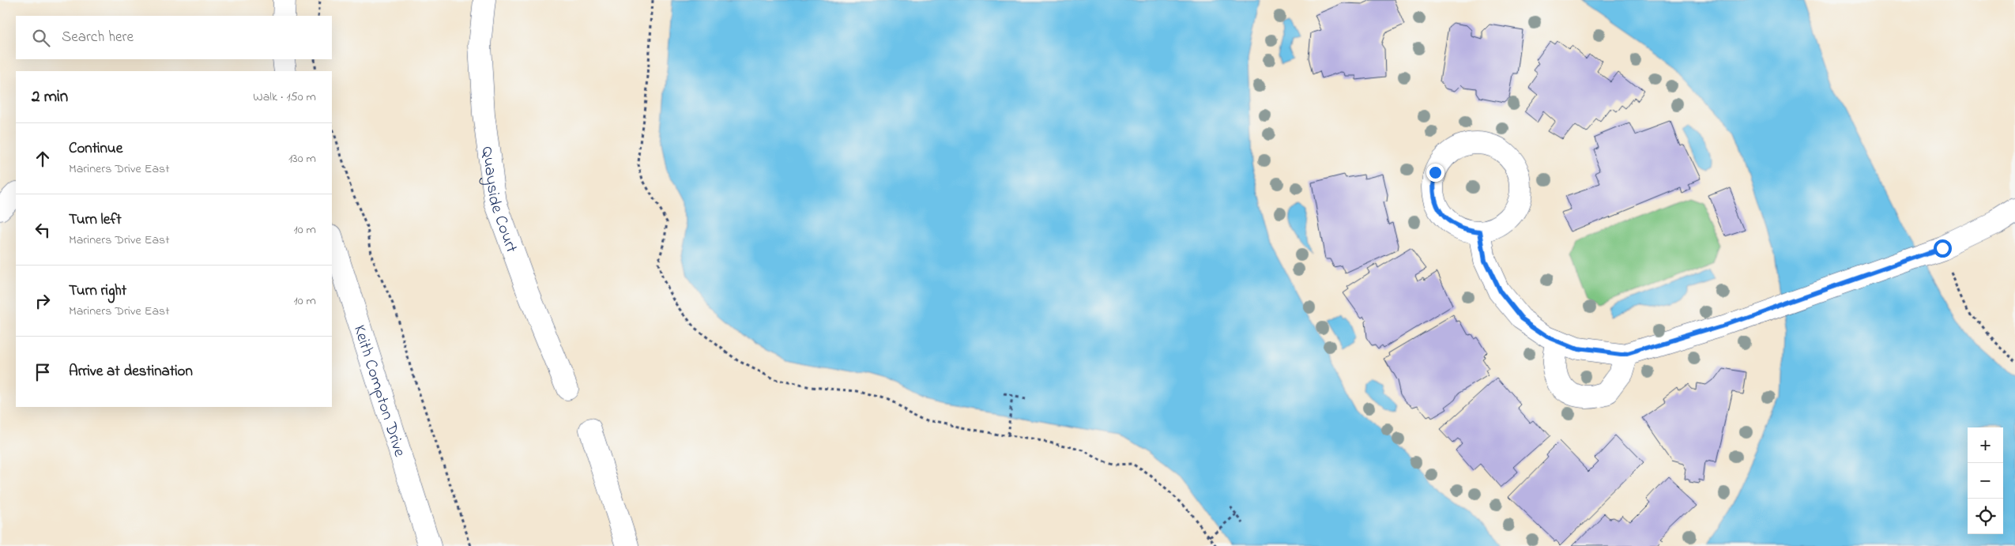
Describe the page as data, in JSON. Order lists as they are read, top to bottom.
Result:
{
  "streets": {
    "street": ["Quayside Court", "Keith Compton Drive"]
  },
  "page": {
    "search": "Search here",
    "heading": ["2 min", "Walk · 150 m"],
    "list": [
      ["Continue", "Mariners Drive East", "130 m"],
      ["Turn left", "Mariners Drive East", "10 m"],
      ["Turn right", "Mariners Drive East", "10 m"],
      "Arrive at destination"
    ],
    "map_buttons": ["+", "−"]
  }
}
